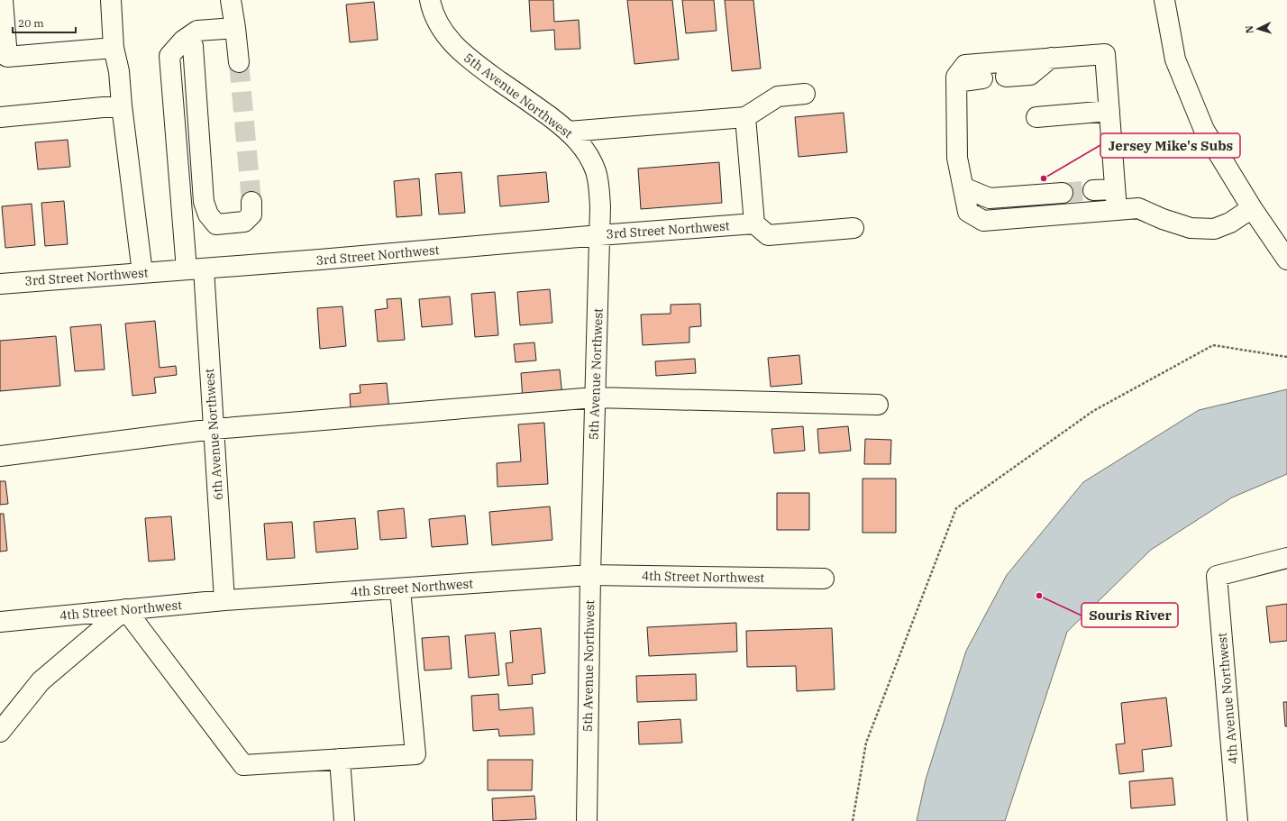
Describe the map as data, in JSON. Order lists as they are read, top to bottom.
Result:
{
  "streets": {
    "street": [
      "5th Avenue Northwest",
      "3rd Street Northwest",
      "6th Avenue Northwest",
      "4th Street Northwest",
      "4th Avenue Northwest"
    ]
  },
  "crossings": [
    ["5th Avenue Northwest", "3rd Street Northwest"],
    ["5th Avenue Northwest", "4th Street Northwest"],
    ["3rd Street Northwest", "6th Avenue Northwest"],
    ["6th Avenue Northwest", "4th Street Northwest"]
  ],
  "places": ["Jersey Mike's Subs", "Souris River"],
  "scale_bar": "20 m",
  "north": "left"
}
